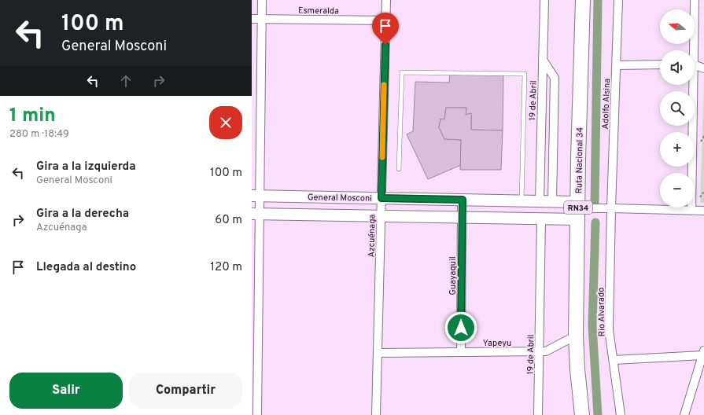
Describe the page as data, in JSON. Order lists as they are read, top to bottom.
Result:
{
  "streets": {
    "highway": ["Ruta Nacional 34", "RN34"],
    "main road": ["General Mosconi"],
    "street": [
      "Esmeralda",
      "19 de Abril",
      "Adolfo Alsina",
      "Azcuénaga",
      "Guayaquil",
      "Rio Alvarado",
      "Yapeyu"
    ]
  },
  "crossings": [
    ["Esmeralda", "Azcuénaga"],
    ["19 de Abril", "General Mosconi"],
    ["19 de Abril", "Yapeyu"],
    ["Adolfo Alsina", "Rio Alvarado"],
    ["Ruta Nacional 34", "General Mosconi"],
    ["Ruta Nacional 34", "Yapeyu"],
    ["General Mosconi", "Azcuénaga"],
    ["General Mosconi", "Guayaquil"],
    ["Azcuénaga", "Yapeyu"],
    ["Guayaquil", "Yapeyu"]
  ],
  "north": "left",
  "page": {
    "turn": ["100 m", "General Mosconi"],
    "map_buttons": ["+", "−"],
    "heading": ["1 min", "280 m · 18:49"],
    "list": [
      {
        "name": "Gira a la izquierda",
        "note": "General Mosconi",
        "value": "100 m"
      },
      {
        "name": "Gira a la derecha",
        "note": "Azcuénaga",
        "value": "60 m"
      },
      {
        "name": "Llegada al destino",
        "value": "120 m"
      }
    ],
    "buttons": ["Salir", "Compartir"]
  }
}
